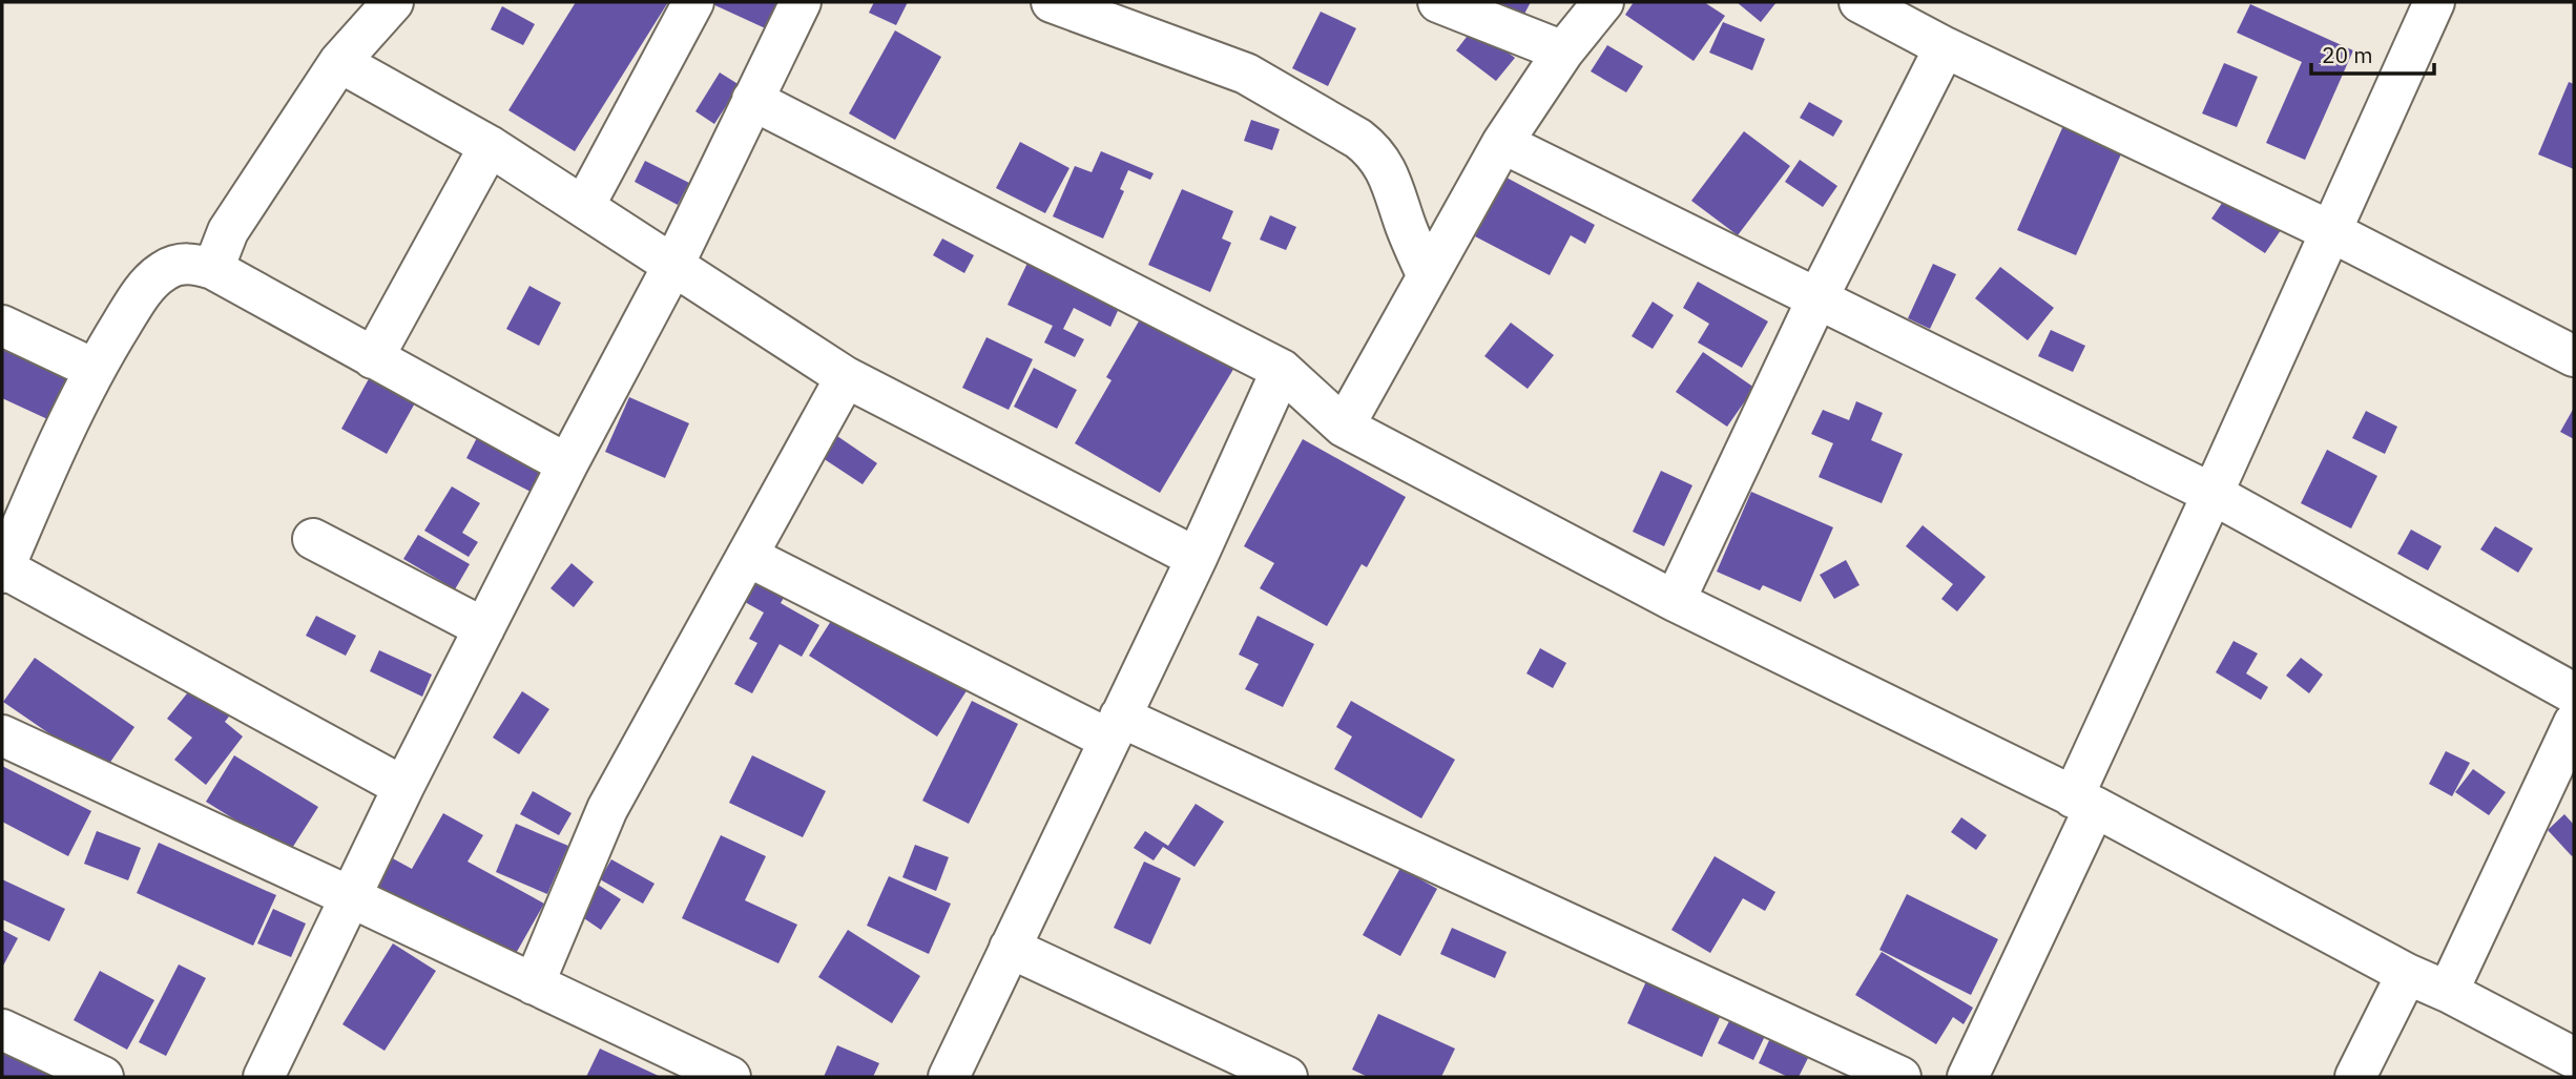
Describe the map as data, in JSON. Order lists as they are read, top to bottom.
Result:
{
  "scale_bar": "20 m"
}
